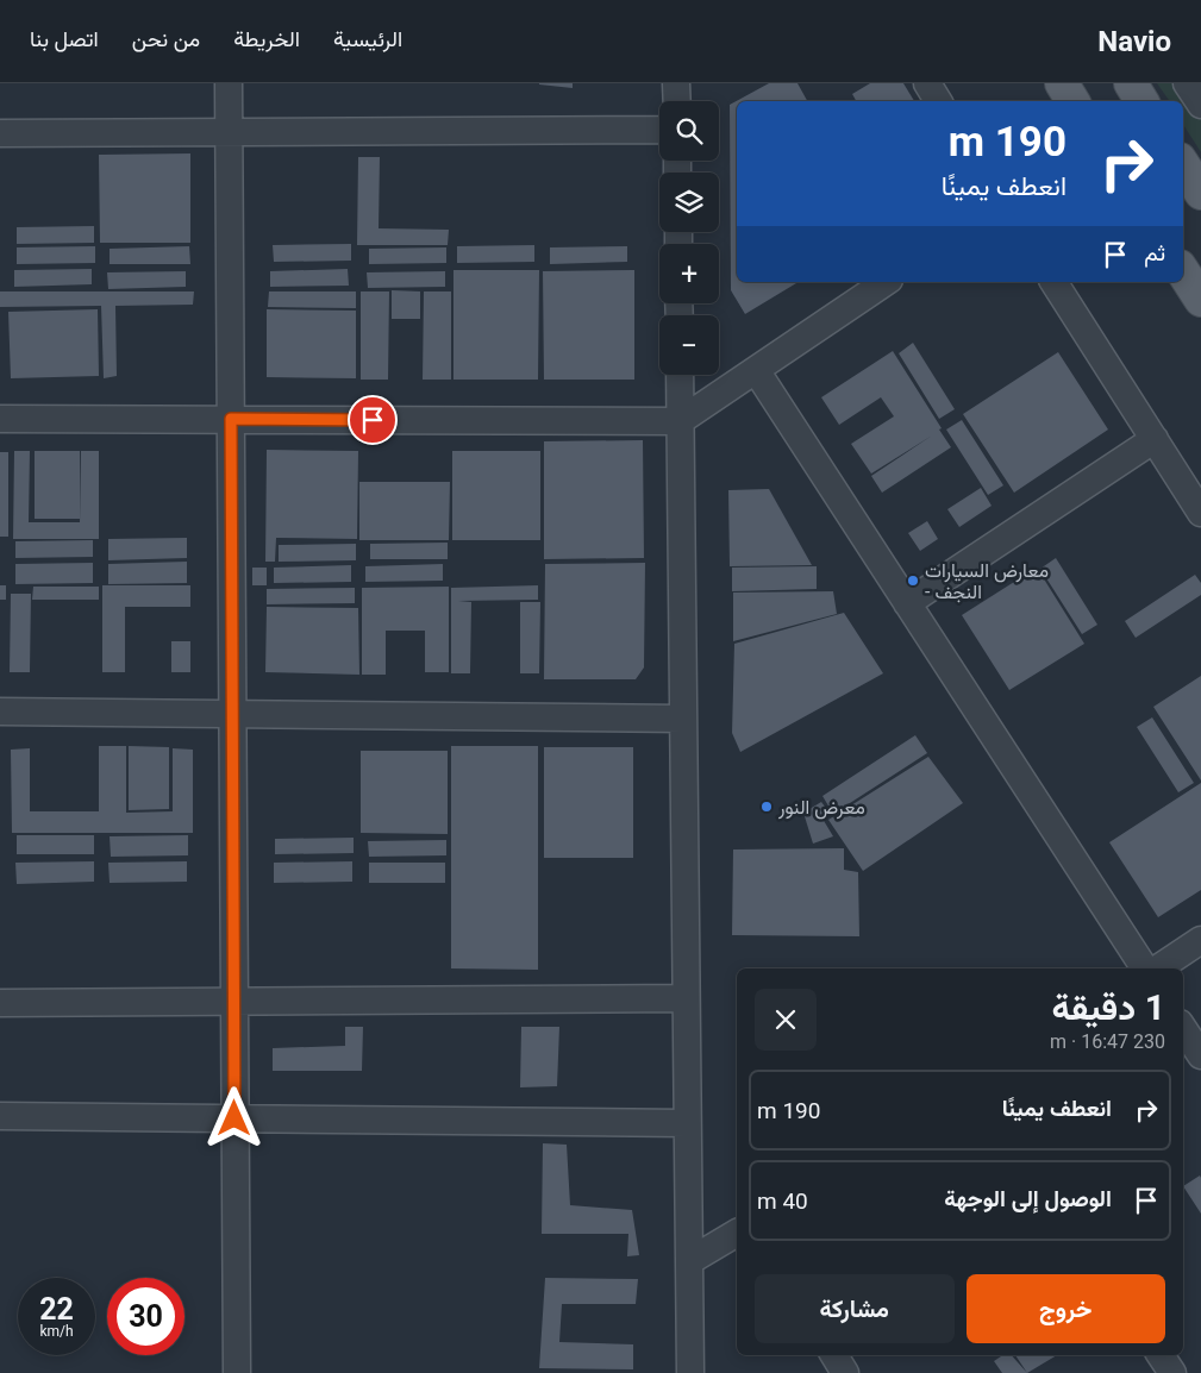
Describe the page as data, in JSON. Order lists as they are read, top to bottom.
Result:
{
  "places": ["معارض السيارات - النجف", "معرض النور"],
  "page": {
    "header": "Navio",
    "nav": [
      "الرئيسية",
      "الخريطة",
      "من نحن",
      "اتصل بنا"
    ],
    "map_buttons": ["+", "−"],
    "turn": ["190 m", "انعطف يمينًا"],
    "then": "ثم",
    "heading": ["1 دقيقة", "230 m · 16:47"],
    "list": [
      {
        "name": "انعطف يمينًا",
        "value": "190 m"
      },
      {
        "name": "الوصول إلى الوجهة",
        "value": "40 m"
      }
    ],
    "buttons": ["خروج", "مشاركة"],
    "speed": "22 km/h",
    "limit": "30"
  }
}
